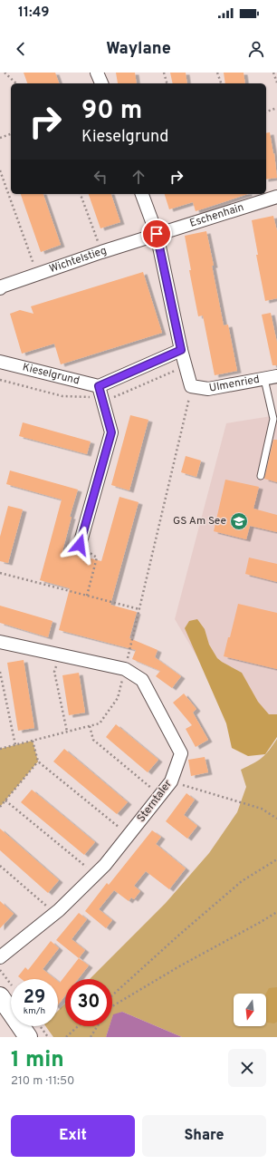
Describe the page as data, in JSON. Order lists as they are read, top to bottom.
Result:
{
  "streets": {
    "street": [
      "Eschenhain",
      "Wichtelstieg",
      "Kieselgrund",
      "Ulmenried",
      "Sterntaler"
    ]
  },
  "crossings": [
    ["Eschenhain", "Wichtelstieg"]
  ],
  "places": {
    "school or university": ["GS Am See"]
  },
  "north": "bottom",
  "page": {
    "status": "11:49",
    "header": "Waylane",
    "turn": ["90 m", "Kieselgrund"],
    "speed": "29 km/h",
    "limit": "30",
    "heading": ["1 min", "210 m · 11:50"],
    "buttons": ["Exit", "Share"]
  }
}
